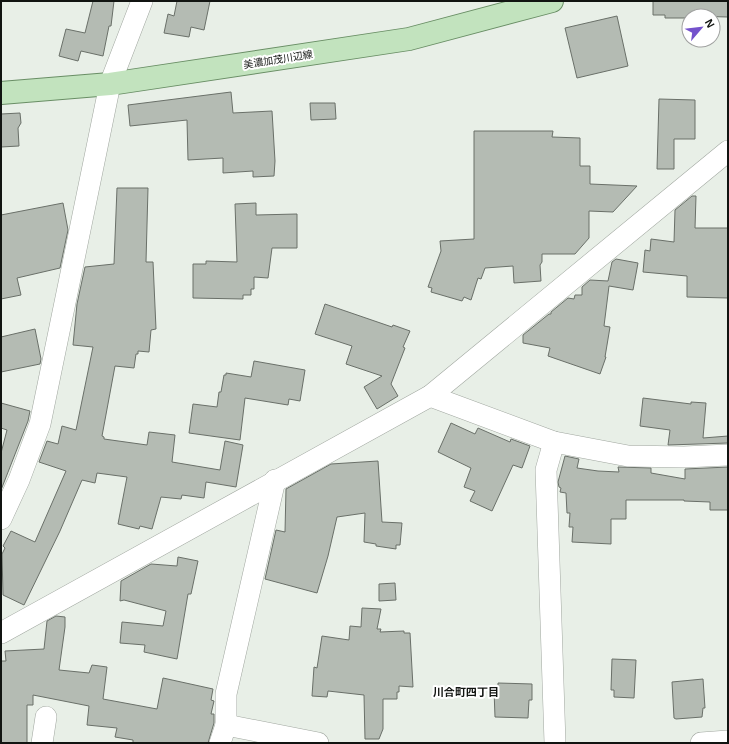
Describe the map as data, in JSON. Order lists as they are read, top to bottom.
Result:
{
  "streets": {
    "main road": ["美濃加茂川辺線"]
  },
  "districts": ["川合町四丁目"],
  "north": "top right"
}
